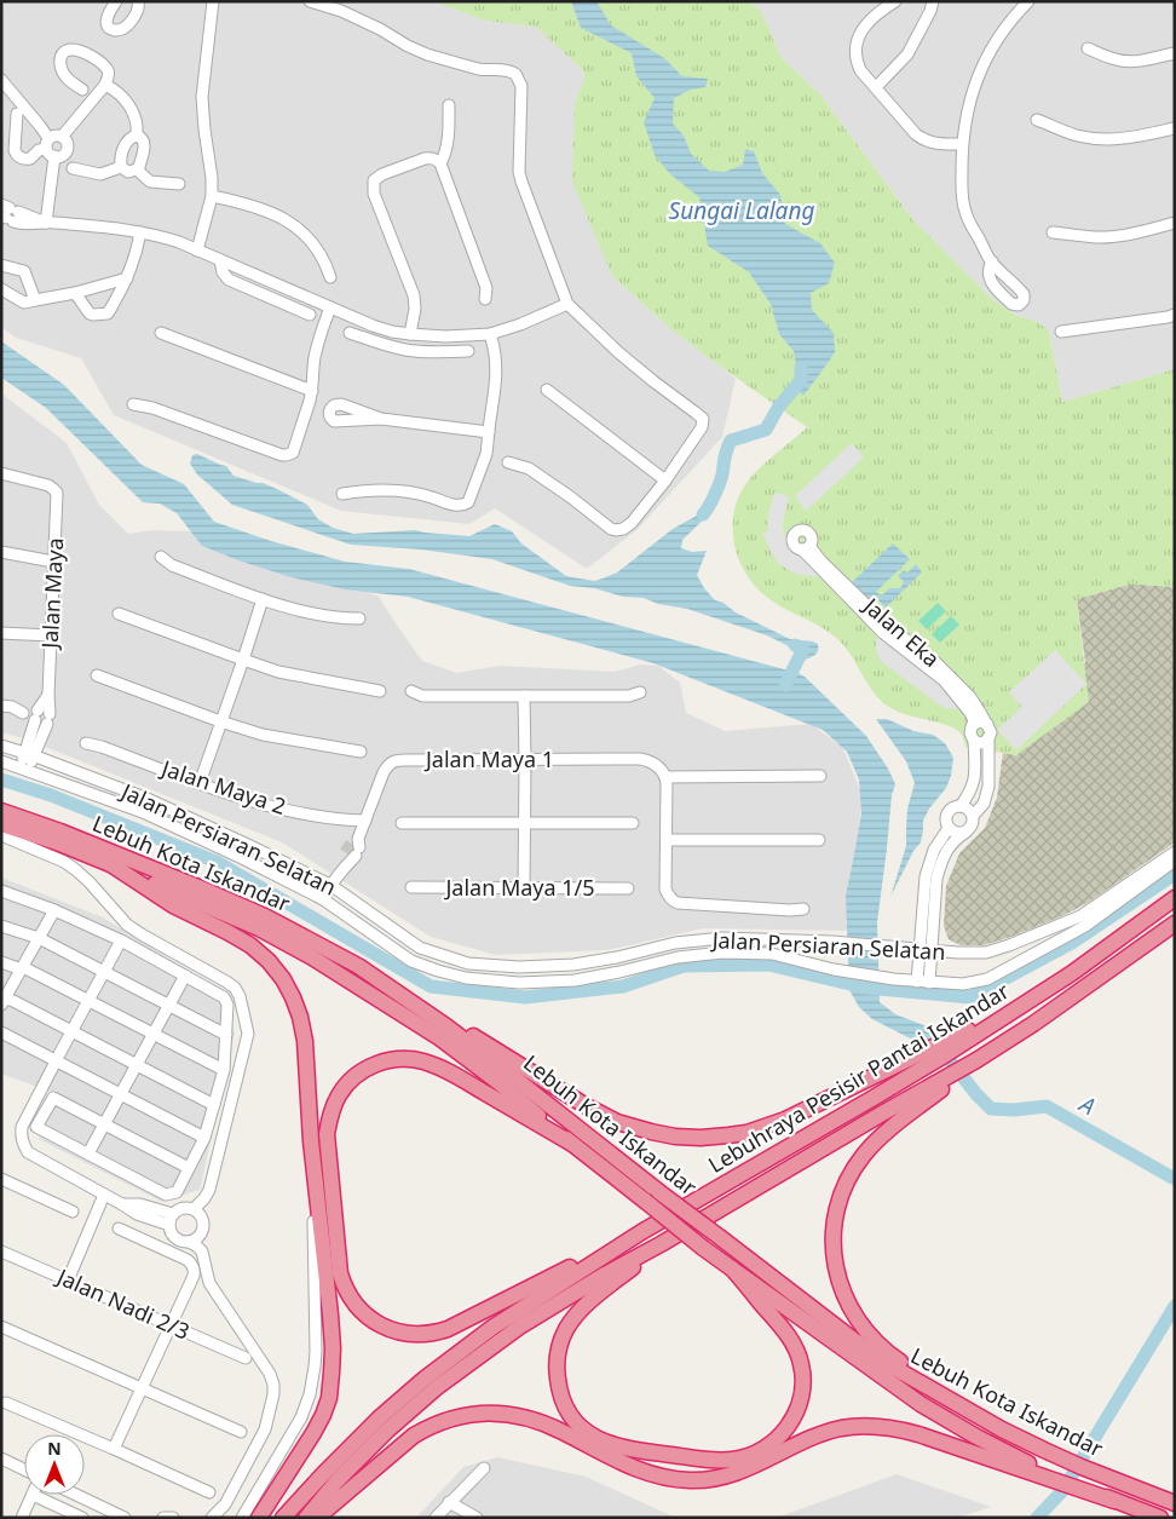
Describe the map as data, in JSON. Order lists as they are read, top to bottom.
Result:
{
  "streets": {
    "highway": ["Lebuh Kota Iskandar", "Lebuhraya Pesisir Pantai Iskandar"],
    "street": [
      "Jalan Maya",
      "Jalan Eka",
      "Jalan Maya 1",
      "Jalan Maya 2",
      "Jalan Persiaran Selatan",
      "Jalan Maya 1/5",
      "Jalan Nadi 2/3"
    ]
  },
  "crossings": [
    ["Jalan Maya", "Jalan Persiaran Selatan"],
    ["Jalan Maya 1", "Jalan Maya 2"],
    ["Jalan Maya 1", "Jalan Persiaran Selatan"]
  ],
  "water": ["Sungai Lalang", "A"],
  "north": "top"
}
